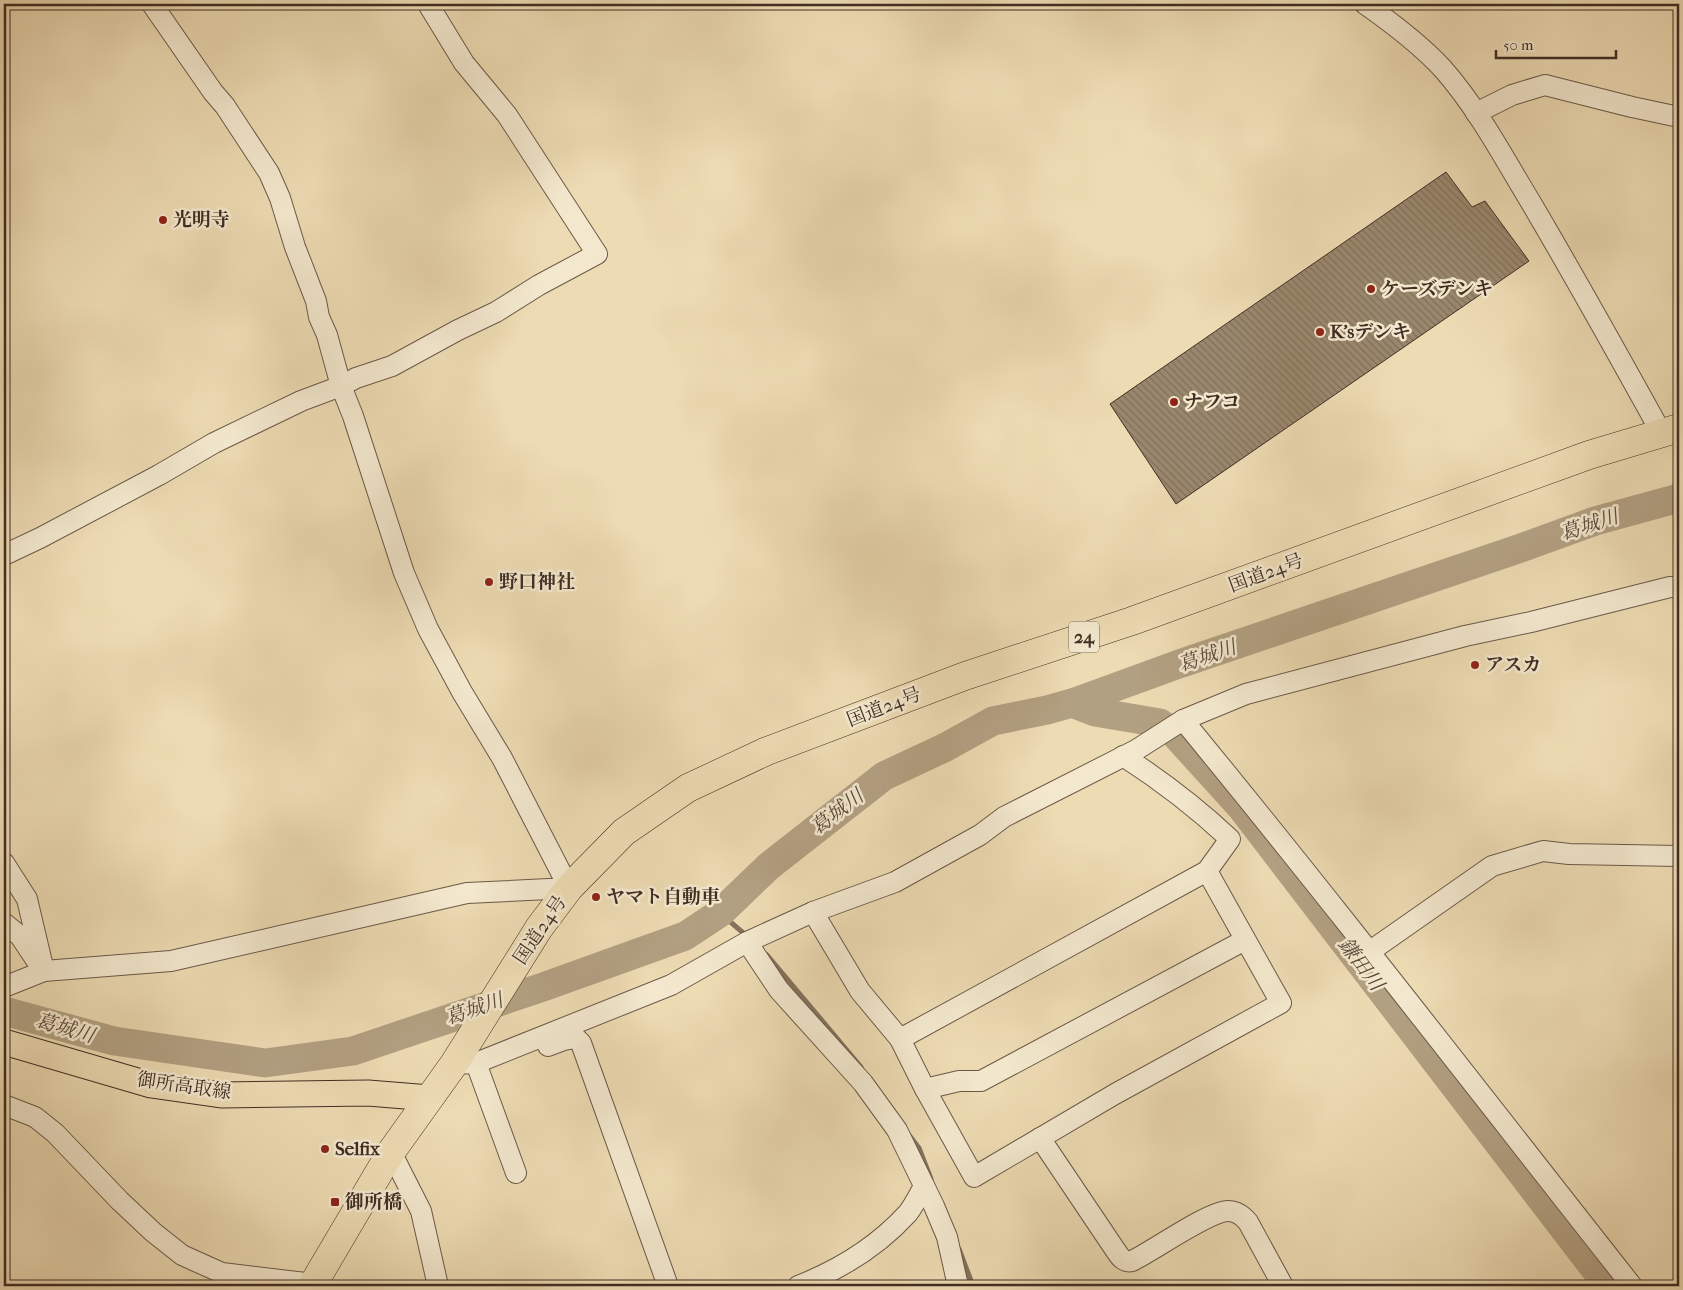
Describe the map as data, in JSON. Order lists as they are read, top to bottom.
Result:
{
  "streets": {
    "highway": ["国道24号", "24"],
    "main road": ["御所高取線"]
  },
  "crossings": [
    ["国道24号", "御所高取線"]
  ],
  "water": ["葛城川", "鎌田川"],
  "places": {
    "other": [
      "光明寺",
      "ケーズデンキ",
      "K'sデンキ",
      "ナフコ",
      "野口神社",
      "アスカ",
      "ヤマト自動車",
      "Selfix"
    ],
    "transit": ["御所橋"]
  },
  "scale_bar": "50 m"
}
